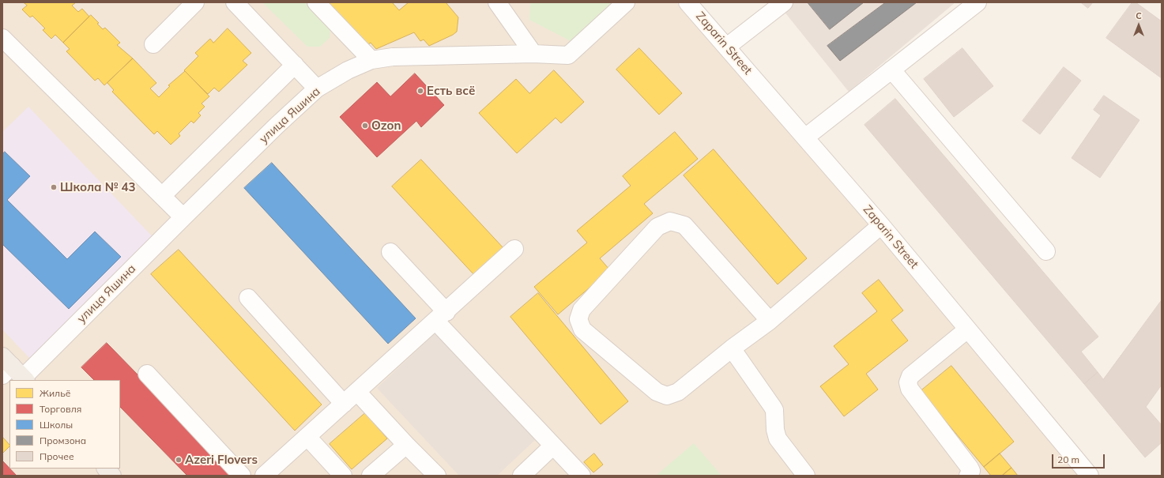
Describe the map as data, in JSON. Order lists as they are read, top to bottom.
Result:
{
  "streets": {
    "street": ["Zaparin Street", "улица Яшина"]
  },
  "places": [
    "Есть всё",
    "Ozon",
    "Школа № 43",
    "Azeri Flovers"
  ],
  "legend": [
    "Жильё",
    "Торговля",
    "Школы",
    "Промзона",
    "Прочее"
  ],
  "scale_bar": "20 m",
  "north": "top"
}
